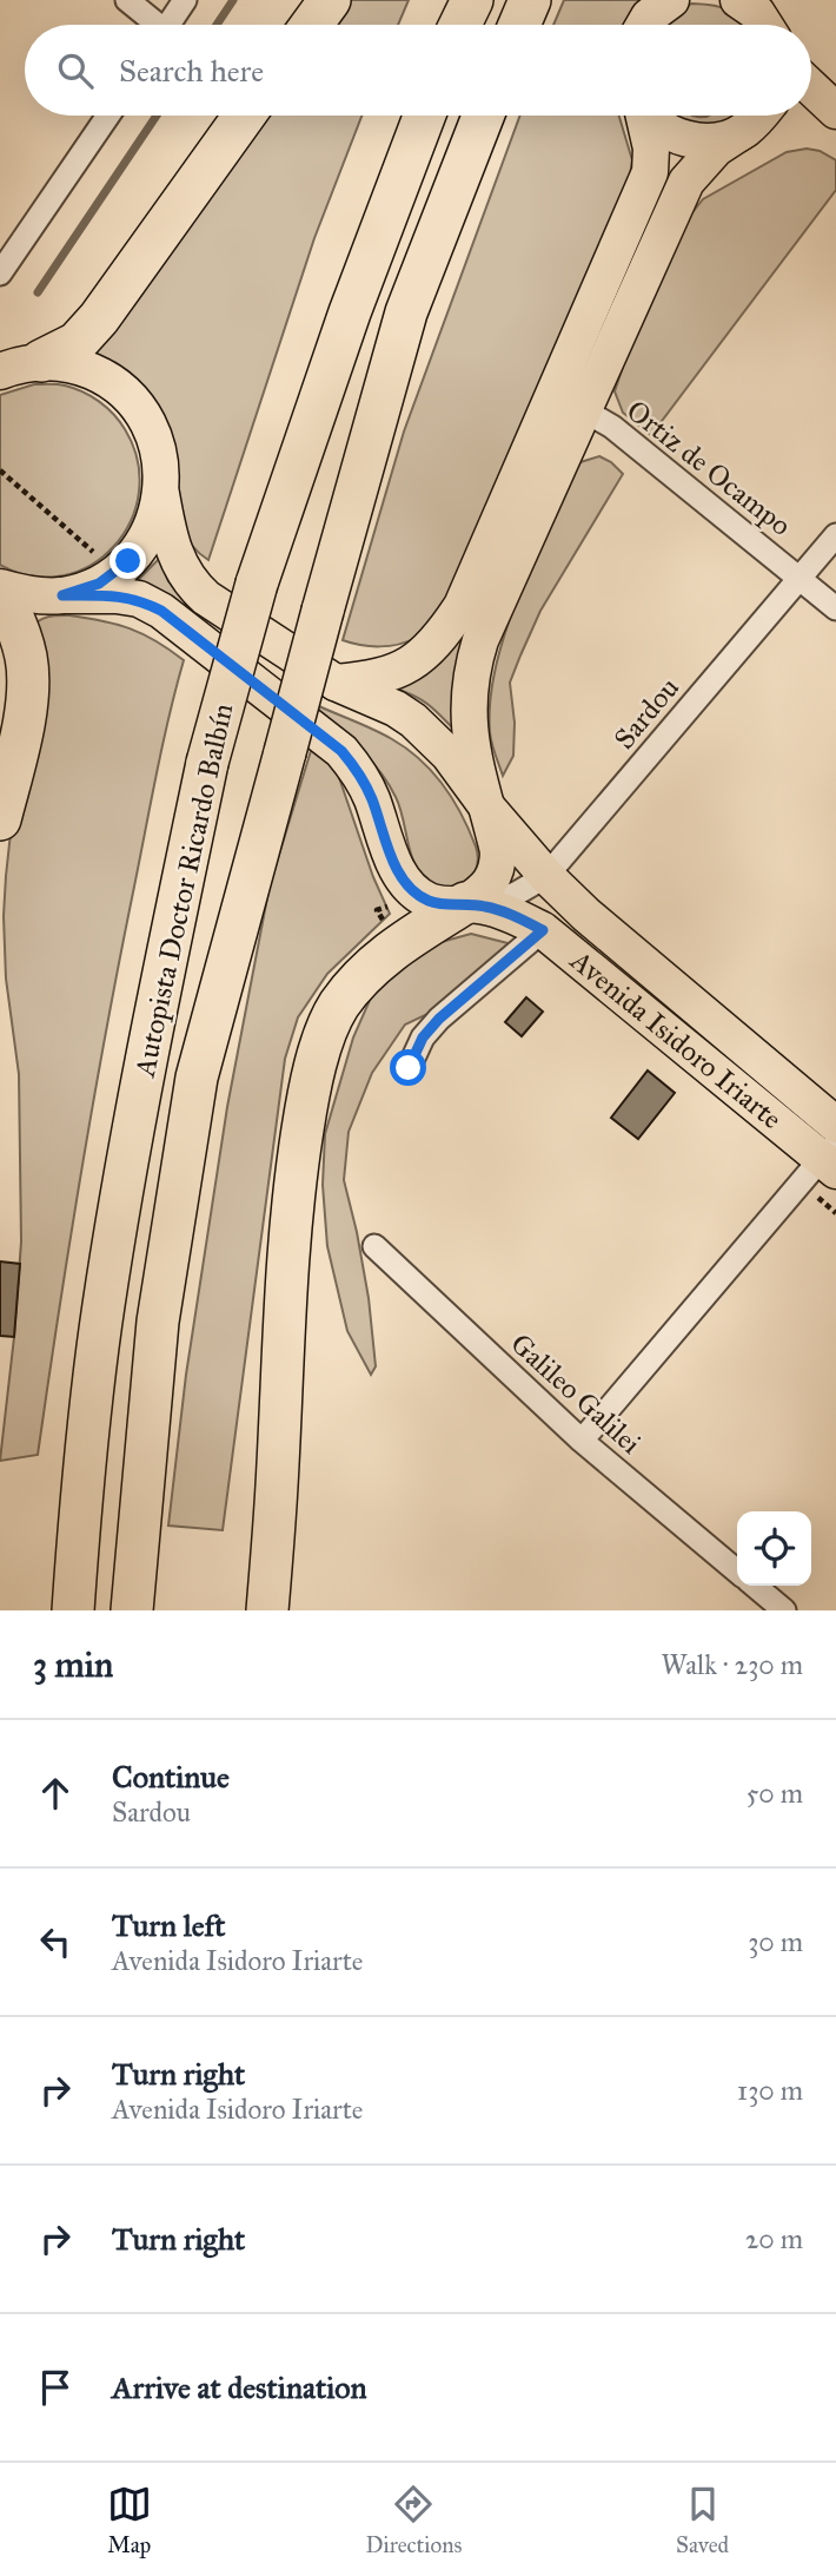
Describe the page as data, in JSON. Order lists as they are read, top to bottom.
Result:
{
  "streets": {
    "highway": ["Autopista Doctor Ricardo Balbín"],
    "main road": ["Avenida Isidoro Iriarte"],
    "street": ["Ortiz de Ocampo", "Sardou", "Galileo Galilei"]
  },
  "crossings": [
    ["Ortiz de Ocampo", "Sardou"],
    ["Sardou", "Avenida Isidoro Iriarte"]
  ],
  "page": {
    "search": "Search here",
    "heading": ["3 min", "Walk · 230 m"],
    "list": [
      ["Continue", "Sardou", "50 m"],
      ["Turn left", "Avenida Isidoro Iriarte", "30 m"],
      ["Turn right", "Avenida Isidoro Iriarte", "130 m"],
      ["Turn right", "20 m"],
      "Arrive at destination"
    ],
    "nav": ["Map", "Directions", "Saved"]
  }
}
